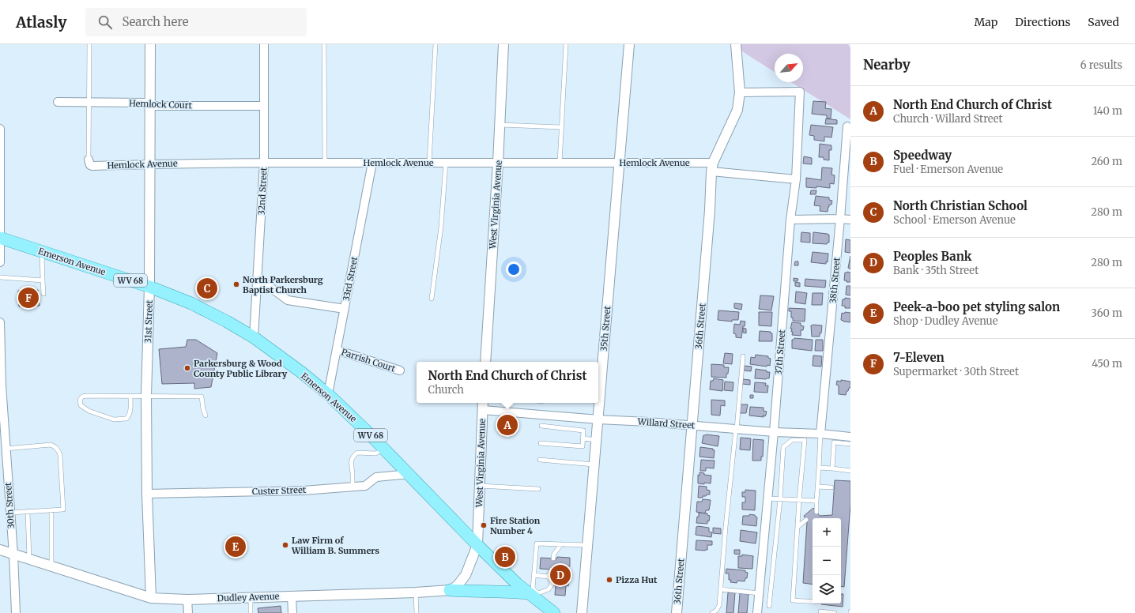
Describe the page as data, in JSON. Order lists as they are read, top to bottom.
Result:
{
  "streets": {
    "main road": ["Emerson Avenue", "WV 68"],
    "street": [
      "Hemlock Court",
      "Hemlock Avenue",
      "32nd Street",
      "West Virginia Avenue",
      "33rd Street",
      "38th Street",
      "31st Street",
      "36th Street",
      "35th Street",
      "37th Street",
      "Parrish Court",
      "Willard Street",
      "Custer Street",
      "30th Street",
      "Dudley Avenue"
    ]
  },
  "crossings": [
    ["Hemlock Court", "32nd Street"],
    ["Hemlock Court", "31st Street"],
    ["Hemlock Avenue", "32nd Street"],
    ["Hemlock Avenue", "West Virginia Avenue"],
    ["Hemlock Avenue", "33rd Street"],
    ["Hemlock Avenue", "31st Street"],
    ["Hemlock Avenue", "36th Street"],
    ["Hemlock Avenue", "35th Street"],
    ["Hemlock Avenue", "37th Street"],
    ["32nd Street", "Emerson Avenue"],
    ["West Virginia Avenue", "Emerson Avenue"],
    ["West Virginia Avenue", "Willard Street"],
    ["Emerson Avenue", "33rd Street"],
    ["Emerson Avenue", "31st Street"],
    ["Emerson Avenue", "Custer Street"],
    ["33rd Street", "Parrish Court"],
    ["38th Street", "Willard Street"],
    ["31st Street", "Custer Street"],
    ["31st Street", "Dudley Avenue"],
    ["36th Street", "37th Street"],
    ["36th Street", "Willard Street"],
    ["35th Street", "Willard Street"],
    ["37th Street", "Willard Street"],
    ["30th Street", "Dudley Avenue"]
  ],
  "places": [
    "North Parkersburg Baptist Church",
    "Parkersburg & Wood County Public Library",
    "Fire Station Number 4",
    "Law Firm of William B. Summers",
    "Pizza Hut"
  ],
  "north": "top right",
  "page": {
    "header": "Atlasly",
    "search": "Search here",
    "nav": ["Map", "Directions", "Saved"],
    "heading": ["Nearby", "6 results"],
    "list": [
      {
        "mark": "A",
        "name": "North End Church of Christ",
        "note": "Church · Willard Street",
        "value": "140 m"
      },
      {
        "mark": "B",
        "name": "Speedway",
        "note": "Fuel · Emerson Avenue",
        "value": "260 m"
      },
      {
        "mark": "C",
        "name": "North Christian School",
        "note": "School · Emerson Avenue",
        "value": "280 m"
      },
      {
        "mark": "D",
        "name": "Peoples Bank",
        "note": "Bank · 35th Street",
        "value": "280 m"
      },
      {
        "mark": "E",
        "name": "Peek-a-boo pet styling salon",
        "note": "Shop · Dudley Avenue",
        "value": "360 m"
      },
      {
        "mark": "F",
        "name": "7-Eleven",
        "note": "Supermarket · 30th Street",
        "value": "450 m"
      }
    ],
    "pins": [
      "C",
      "F",
      "A",
      "E",
      "B",
      "D"
    ],
    "popup": ["North End Church of Christ", "Church"],
    "map_buttons": ["+", "−"]
  }
}
